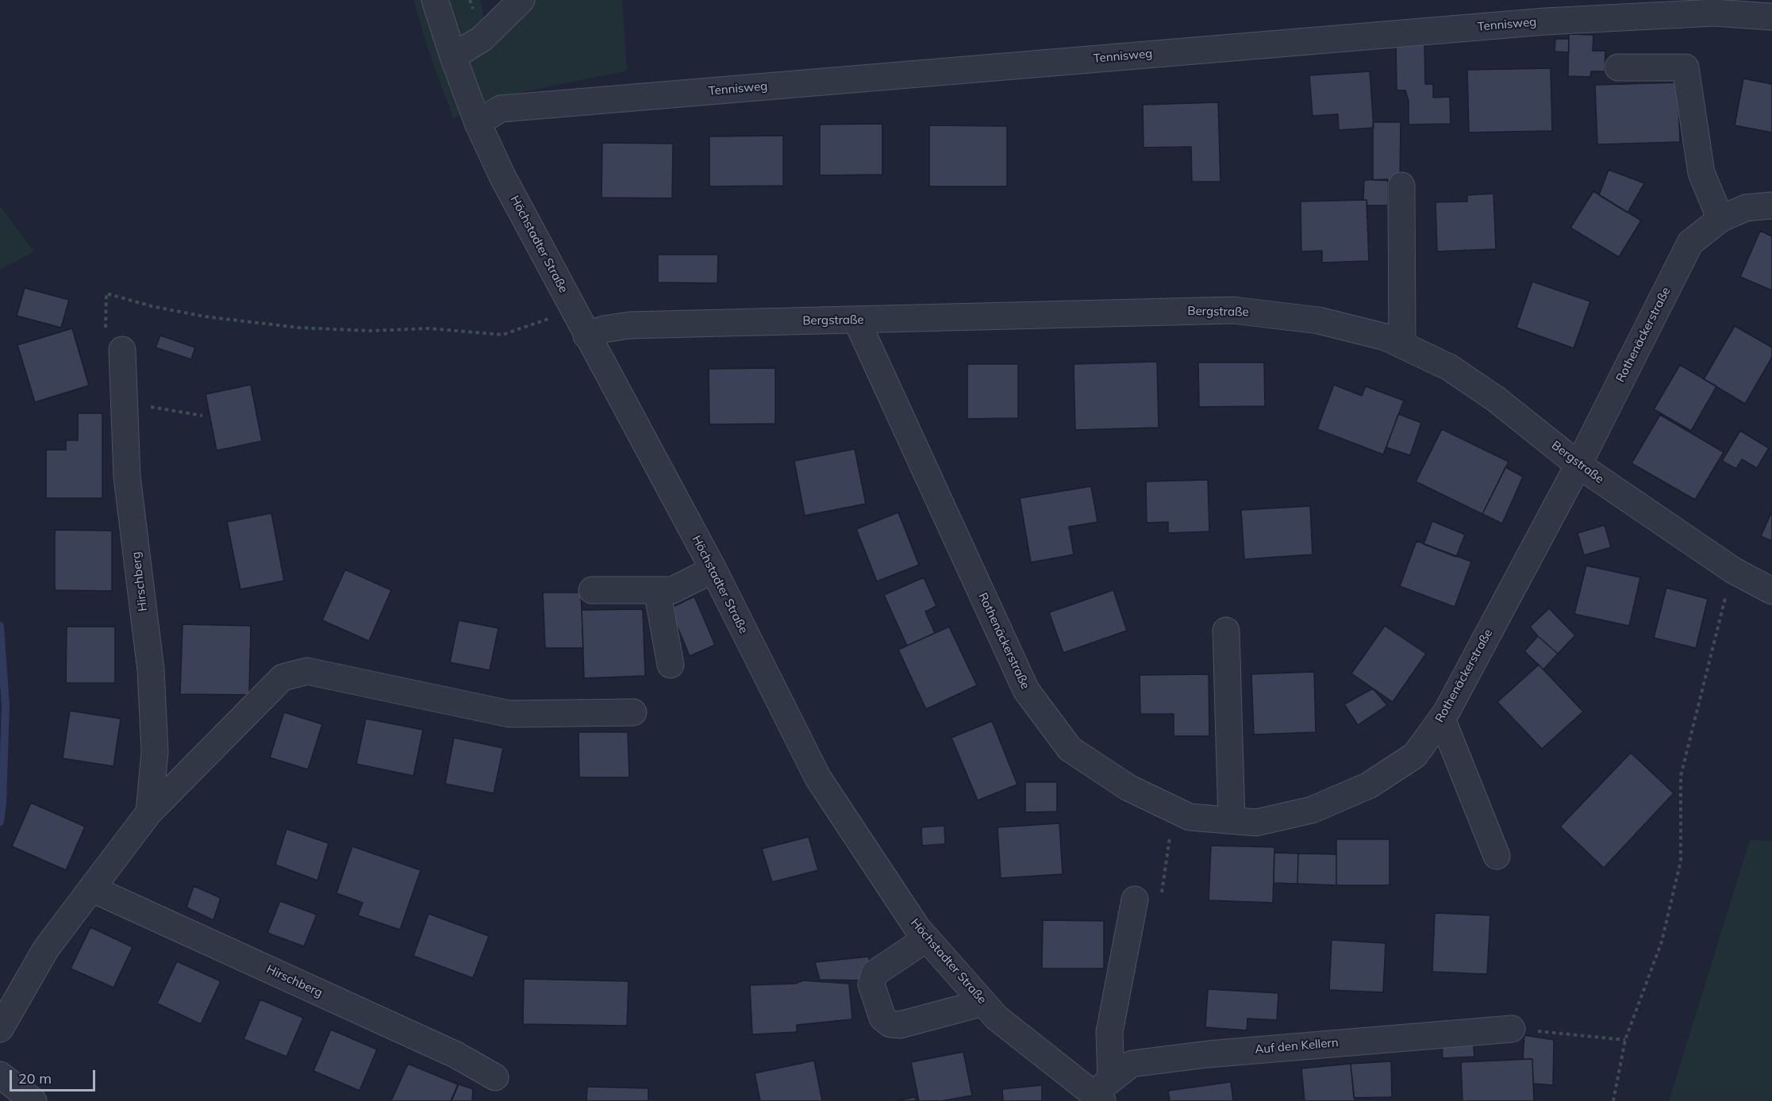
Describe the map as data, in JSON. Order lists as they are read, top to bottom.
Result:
{
  "streets": {
    "street": [
      "Tennisweg",
      "Höchstadter Straße",
      "Bergstraße",
      "Rothenäckerstraße",
      "Hirschberg",
      "Auf den Kellern"
    ]
  },
  "crossings": [
    ["Tennisweg", "Höchstadter Straße"],
    ["Höchstadter Straße", "Bergstraße"],
    ["Höchstadter Straße", "Auf den Kellern"],
    ["Bergstraße", "Rothenäckerstraße"]
  ],
  "scale_bar": "20 m"
}
